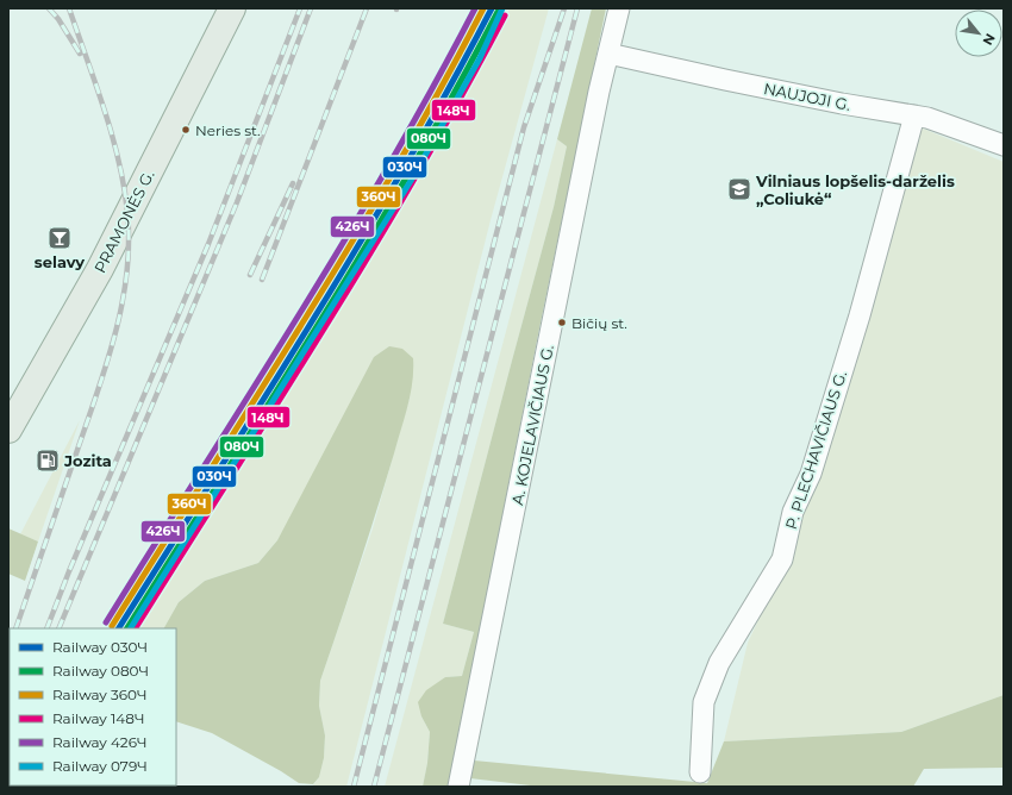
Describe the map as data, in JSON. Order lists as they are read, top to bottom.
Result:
{
  "streets": {
    "main road": ["PRAMONĖS G."],
    "street": ["NAUJOJI G.", "A. KOJELAVIČIAUS G.", "P. PLECHAVIČIAUS G."]
  },
  "crossings": [
    ["NAUJOJI G.", "A. KOJELAVIČIAUS G."],
    ["NAUJOJI G.", "P. PLECHAVIČIAUS G."]
  ],
  "places": {
    "other": ["Neries st.", "Bičių st."],
    "school or university": ["Vilniaus lopšelis-darželis „Coliukė“"],
    "bar": ["selavy"],
    "fuel station": ["Jozita"]
  },
  "lines": [
    "rail line 030Ч",
    "rail line 360Ч",
    "rail line 426Ч",
    "rail line 079Ч",
    "rail line 080Ч",
    "rail line 148Ч"
  ],
  "legend": [
    "Railway 030Ч",
    "Railway 080Ч",
    "Railway 360Ч",
    "Railway 148Ч",
    "Railway 426Ч",
    "Railway 079Ч"
  ],
  "north": "bottom right"
}
